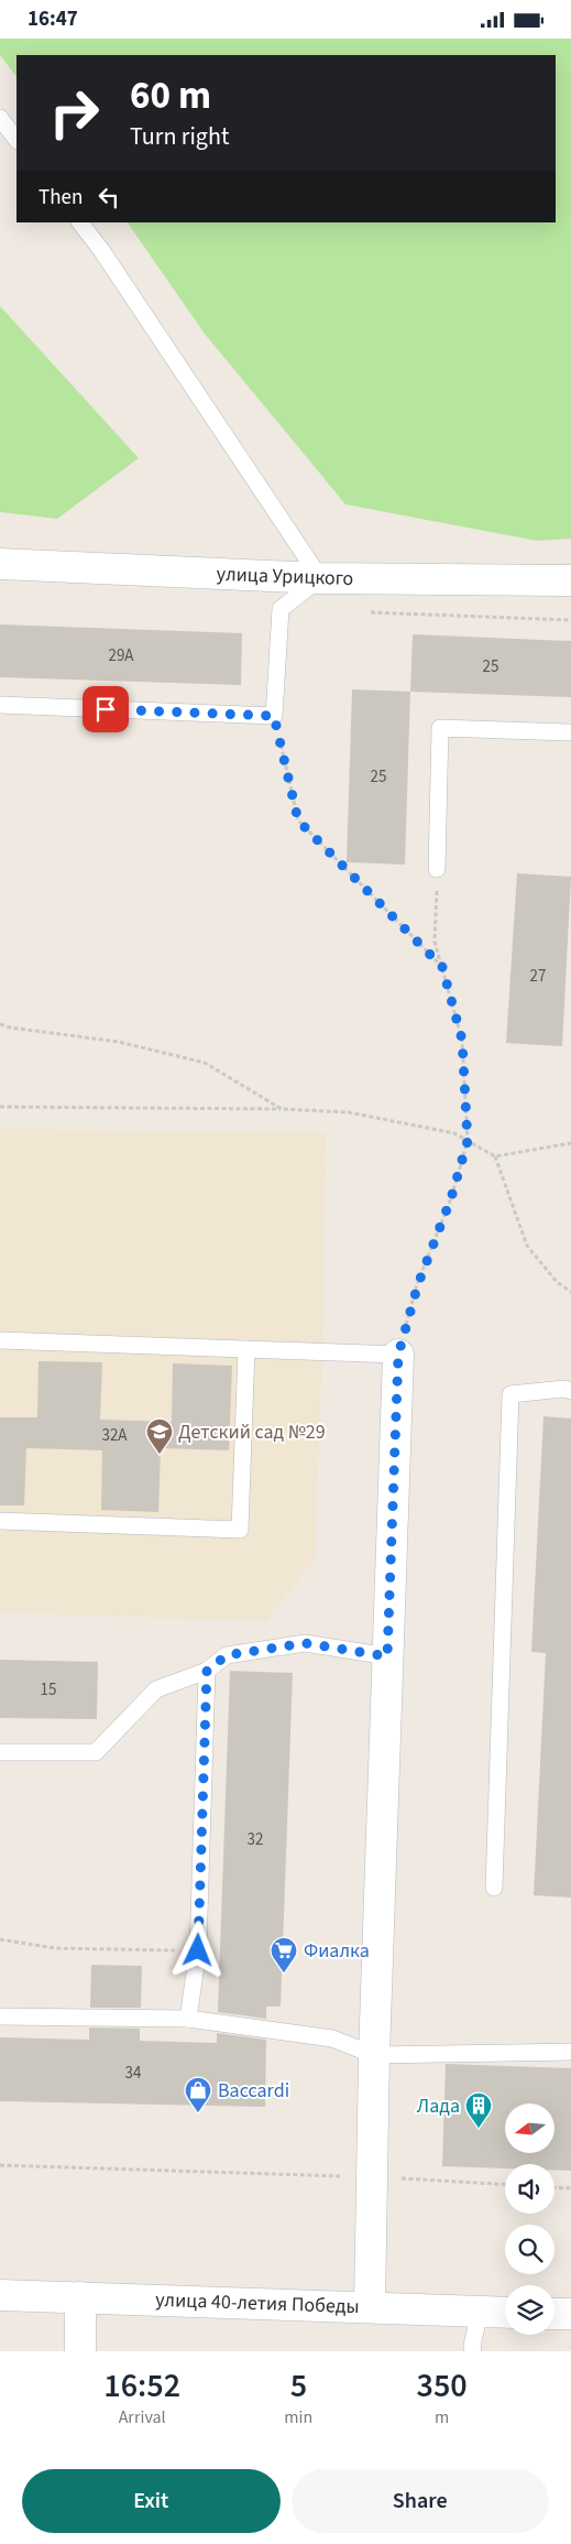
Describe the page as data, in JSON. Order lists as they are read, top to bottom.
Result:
{
  "streets": {
    "street": ["улица Урицкого", "улица 40-летия Победы"]
  },
  "places": {
    "school or university": ["Детский сад №29"],
    "supermarket": ["Фиалка"],
    "shop": ["Baccardi"],
    "building": ["Лада"]
  },
  "house_numbers": [
    "29А",
    "25",
    "25",
    "27",
    "32А",
    "15",
    "32",
    "34"
  ],
  "north": "left",
  "page": {
    "status": "16:47",
    "turn": ["60 m", "Turn right"],
    "then": "Then",
    "eta": [
      "16:52",
      "Arrival",
      "5",
      "min",
      "350",
      "m"
    ],
    "buttons": ["Exit", "Share"]
  }
}
